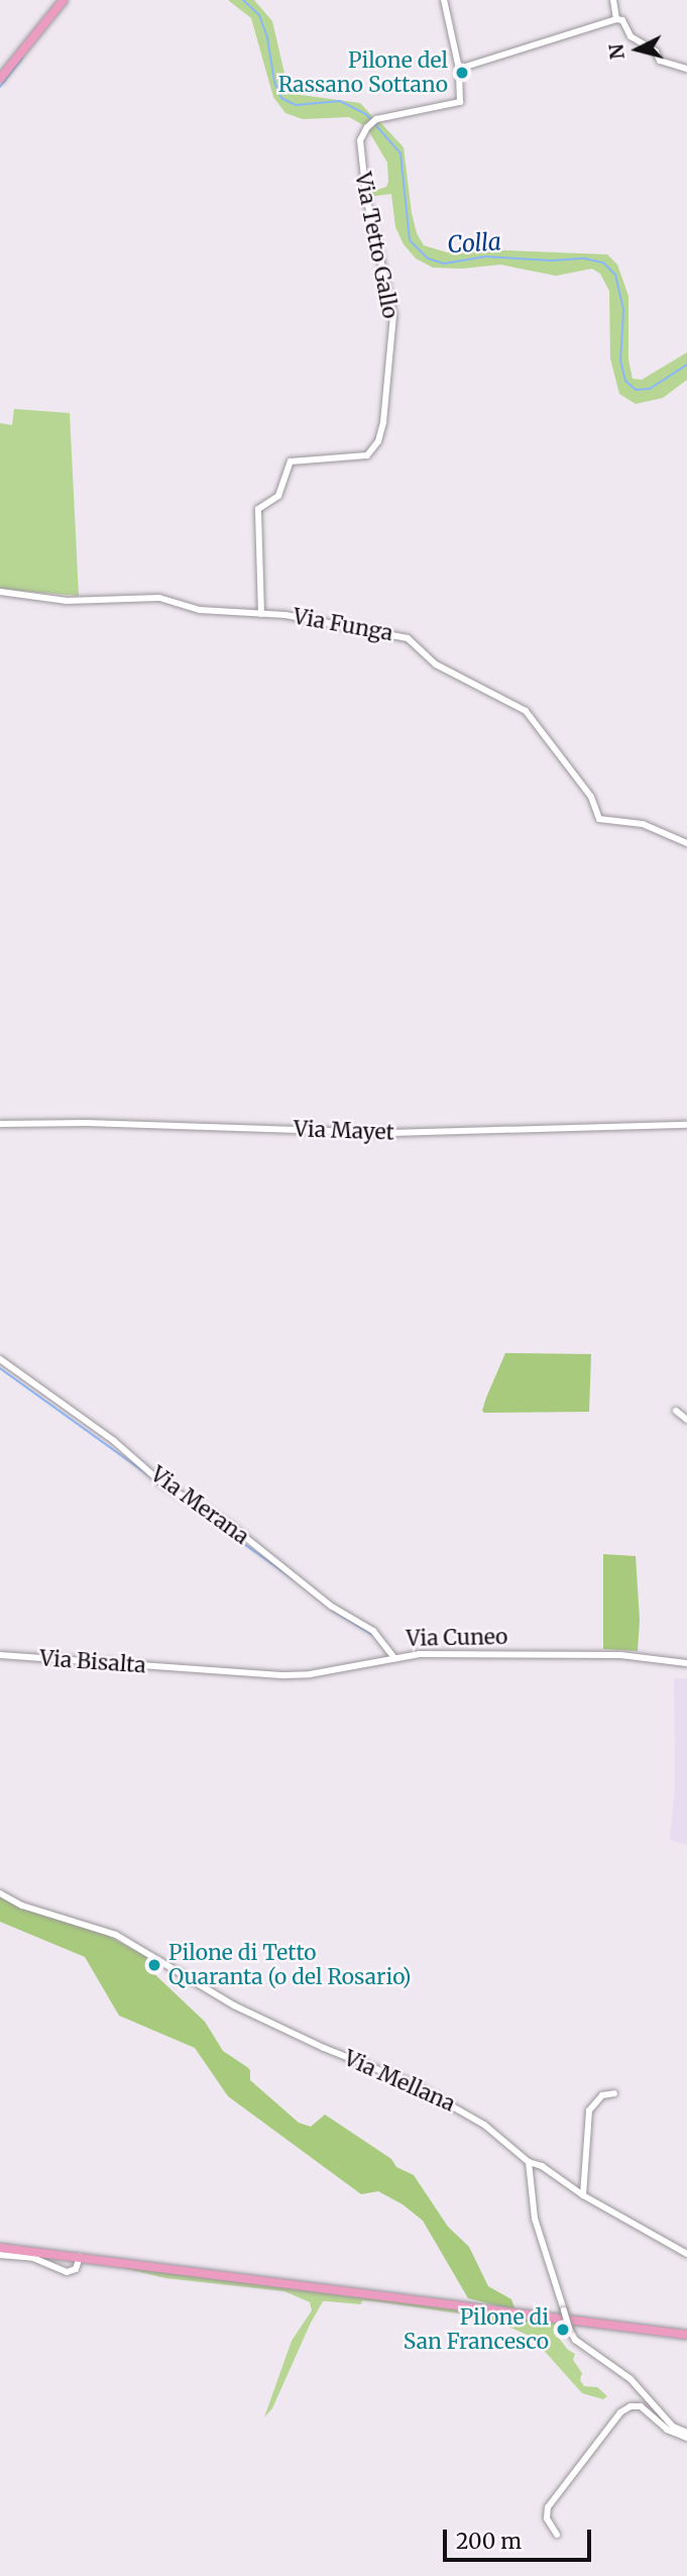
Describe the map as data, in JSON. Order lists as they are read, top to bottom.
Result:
{
  "streets": {
    "street": [
      "Via Tetto Gallo",
      "Via Funga",
      "Via Mayet",
      "Via Merana",
      "Via Cuneo",
      "Via Bisalta",
      "Via Mellana"
    ]
  },
  "crossings": [
    ["Via Tetto Gallo", "Via Funga"],
    ["Via Merana", "Via Cuneo"],
    ["Via Cuneo", "Via Bisalta"]
  ],
  "water": ["Colla"],
  "places": ["Pilone del Rassano Sottano", "Pilone di Tetto Quaranta (o del Rosario)", "Pilone di San Francesco"],
  "scale_bar": "200 m",
  "north": "left"
}
